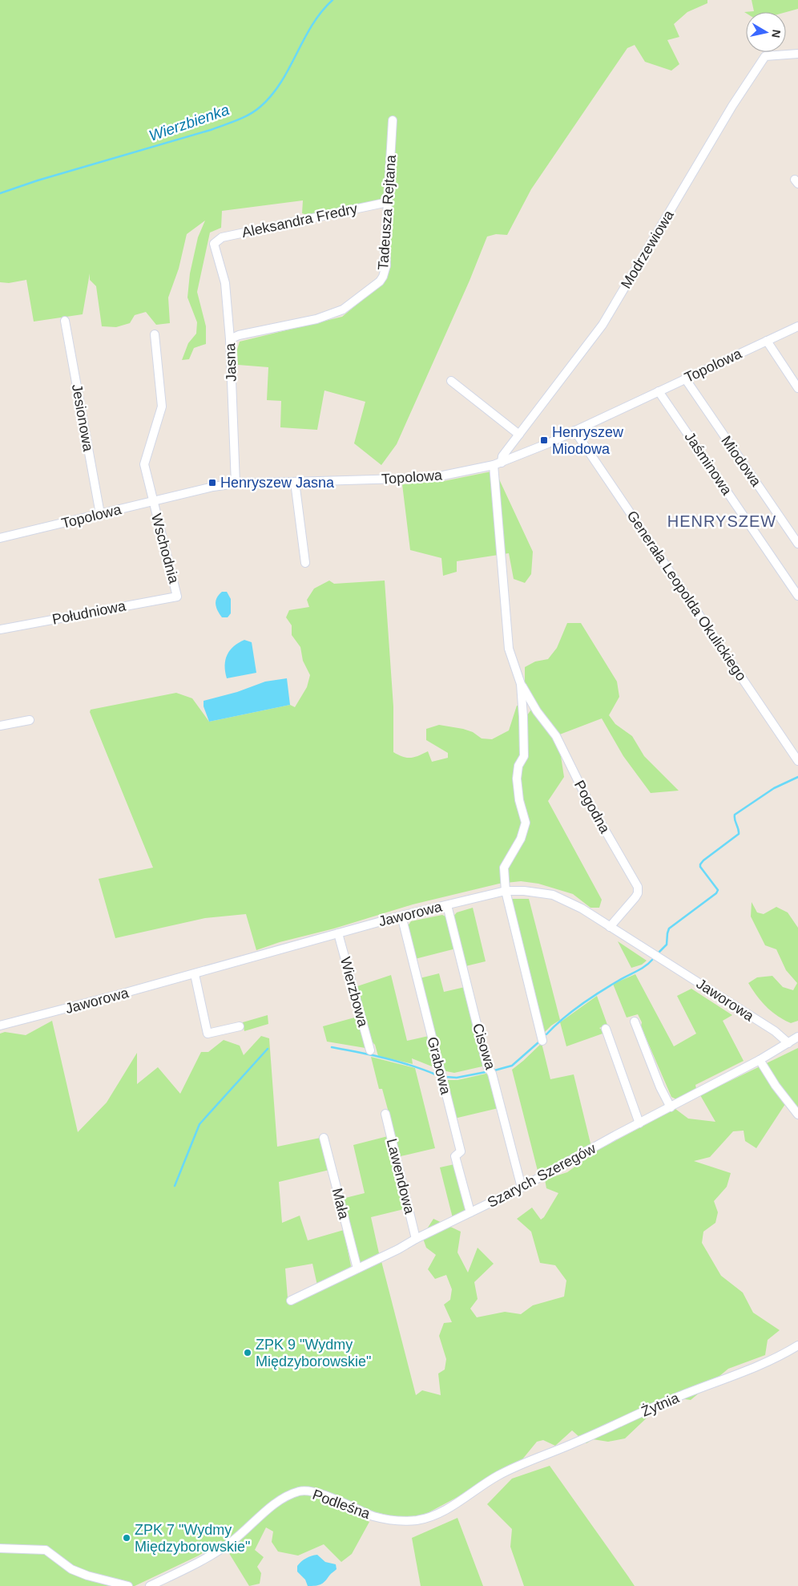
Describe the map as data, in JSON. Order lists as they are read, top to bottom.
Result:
{
  "streets": {
    "street": [
      "Tadeusza Rejtana",
      "Aleksandra Fredry",
      "Modrzewiowa",
      "Jasna",
      "Topolowa",
      "Jesionowa",
      "Miodowa",
      "Jaśminowa",
      "Wschodnia",
      "Generała Leopolda Okulickiego",
      "Południowa",
      "Pogodna",
      "Jaworowa",
      "Wierzbowa",
      "Cisowa",
      "Grabowa",
      "Szarych Szeregów",
      "Lawendowa",
      "Mała",
      "Żytnia",
      "Podleśna"
    ]
  },
  "crossings": [
    ["Tadeusza Rejtana", "Aleksandra Fredry"],
    ["Tadeusza Rejtana", "Jasna"],
    ["Aleksandra Fredry", "Jasna"],
    ["Modrzewiowa", "Topolowa"],
    ["Jasna", "Topolowa"],
    ["Topolowa", "Jesionowa"],
    ["Topolowa", "Miodowa"],
    ["Topolowa", "Jaśminowa"],
    ["Topolowa", "Wschodnia"],
    ["Topolowa", "Generała Leopolda Okulickiego"],
    ["Wschodnia", "Południowa"],
    ["Pogodna", "Jaworowa"],
    ["Jaworowa", "Wierzbowa"],
    ["Jaworowa", "Cisowa"],
    ["Jaworowa", "Grabowa"],
    ["Jaworowa", "Szarych Szeregów"],
    ["Cisowa", "Szarych Szeregów"],
    ["Grabowa", "Szarych Szeregów"],
    ["Szarych Szeregów", "Lawendowa"],
    ["Szarych Szeregów", "Mała"],
    ["Żytnia", "Podleśna"]
  ],
  "districts": ["HENRYSZEW"],
  "water": ["Wierzbienka"],
  "places": {
    "transit": ["Henryszew Miodowa", "Henryszew Jasna"],
    "other": ["ZPK 9 \"Wydmy Międzyborowskie\"", "ZPK 7 \"Wydmy Międzyborowskie\""]
  },
  "north": "right"
}
